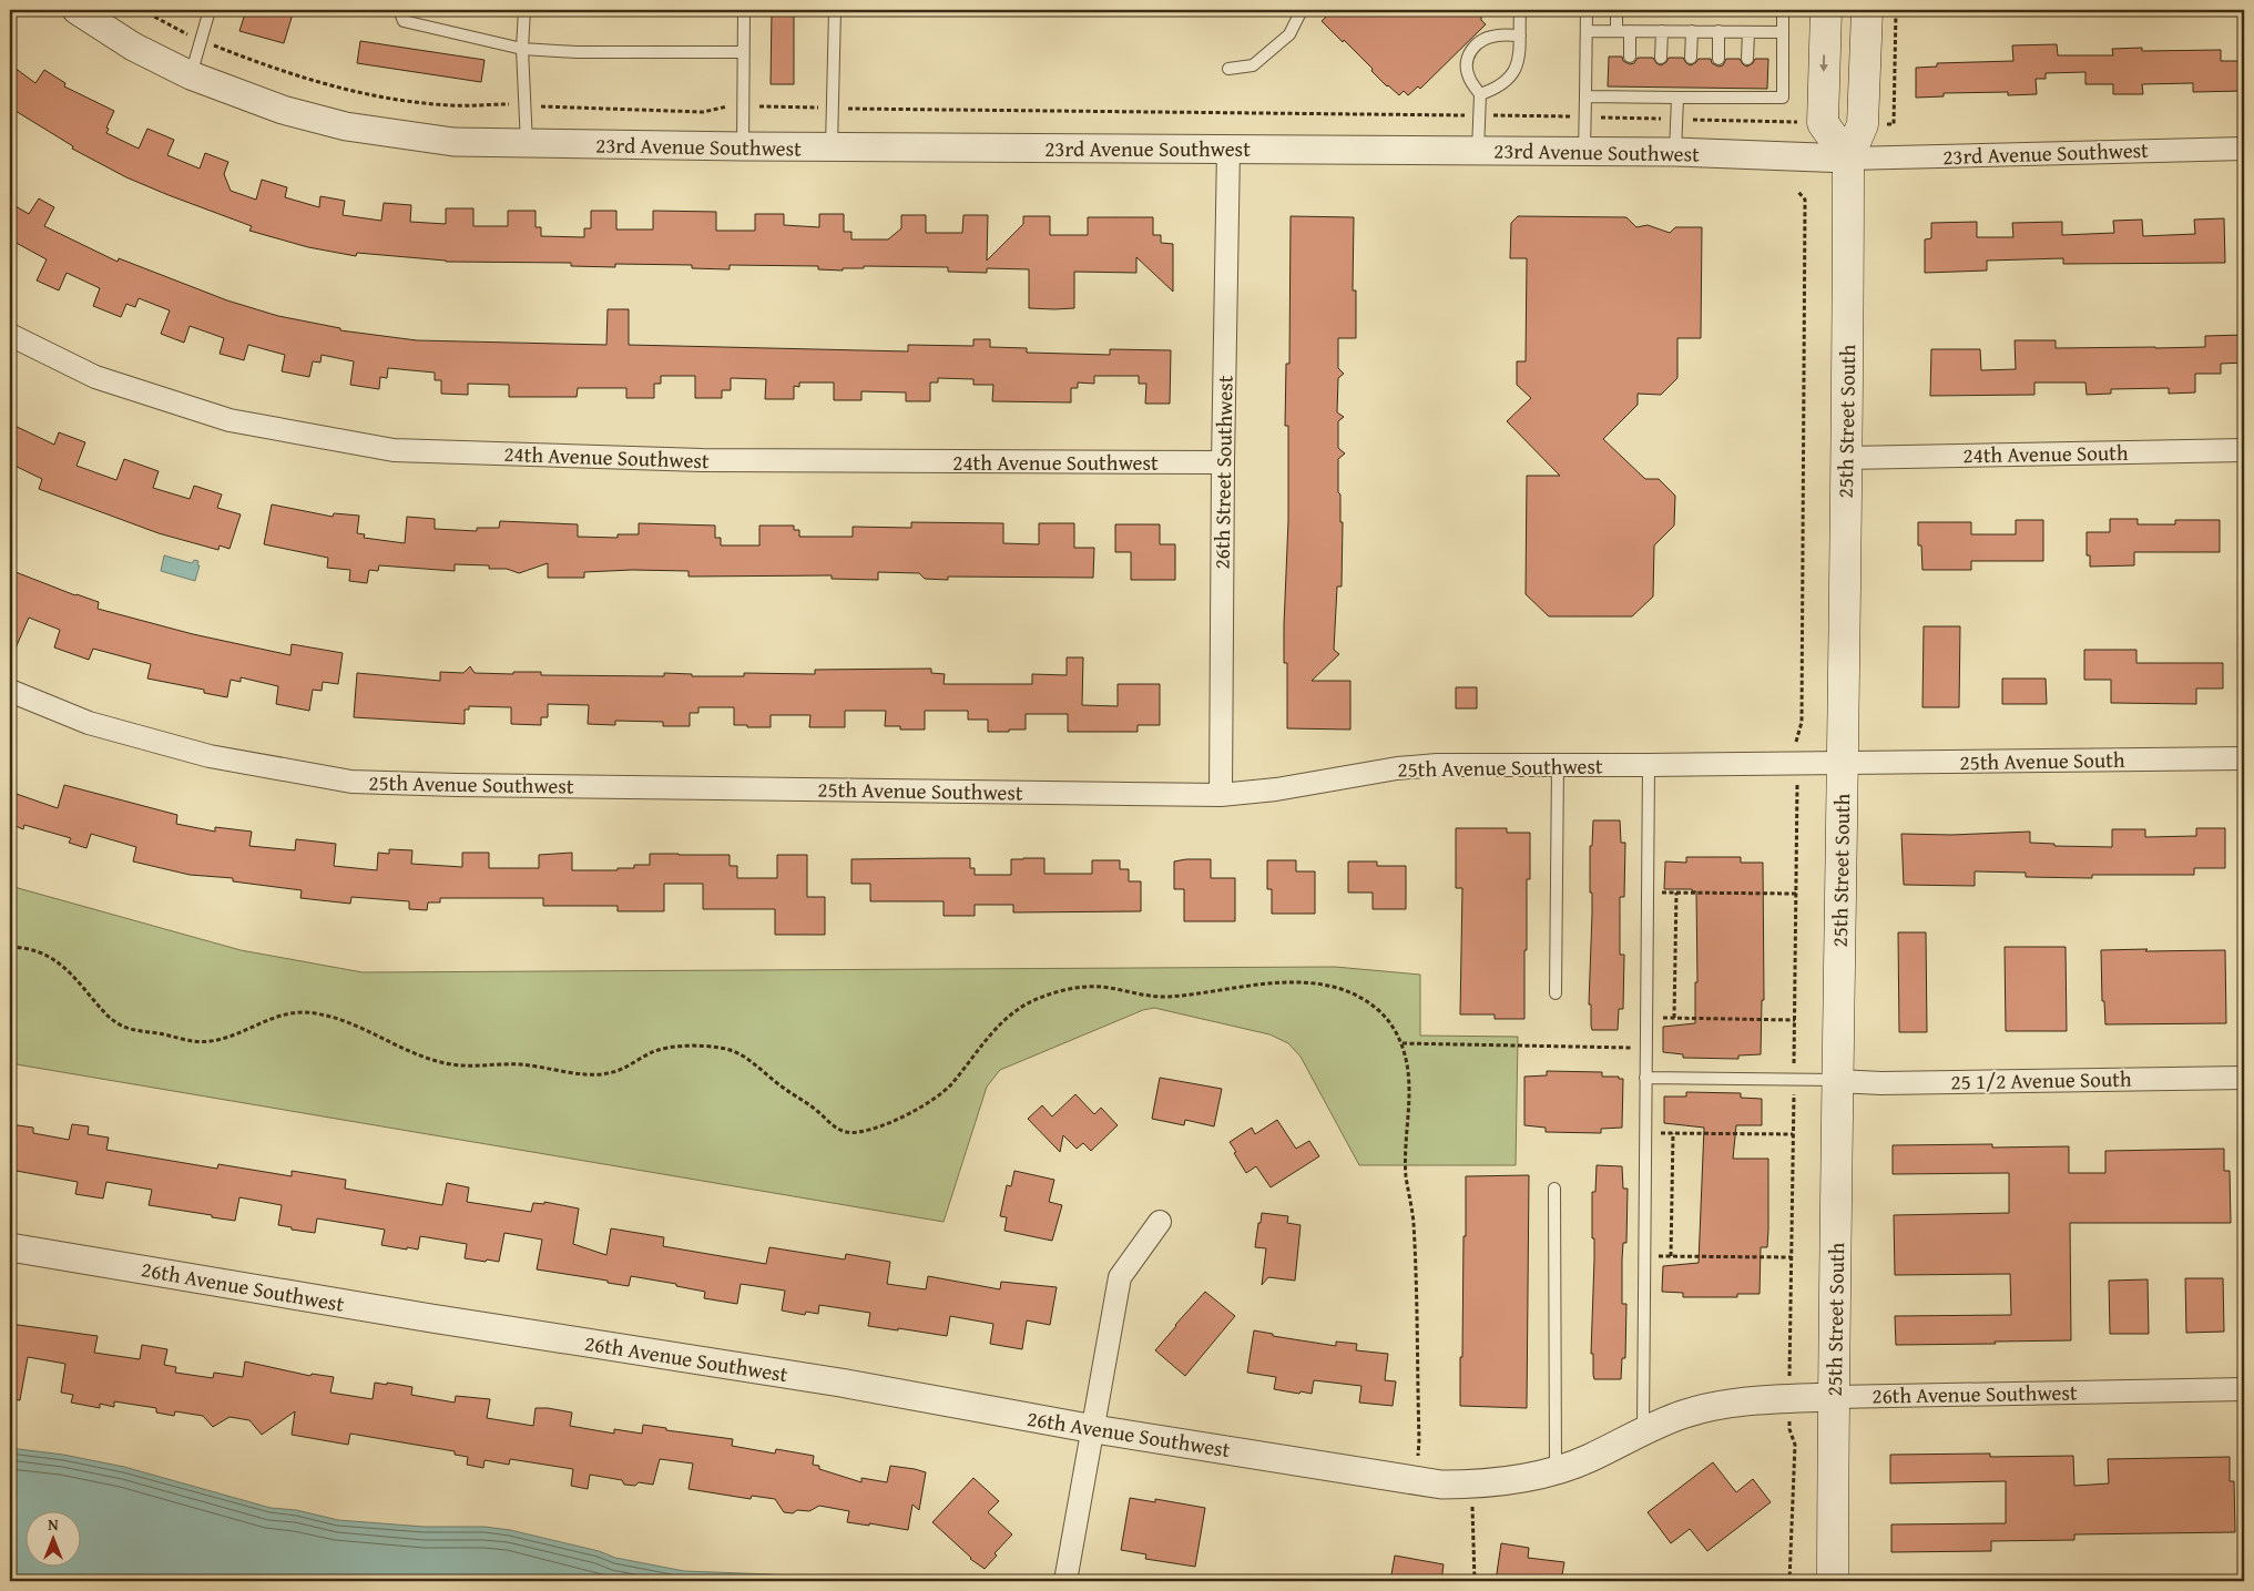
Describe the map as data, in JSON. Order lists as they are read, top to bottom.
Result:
{
  "streets": {
    "main road": ["25th Street South"],
    "street": [
      "23rd Avenue Southwest",
      "24th Avenue South",
      "24th Avenue Southwest",
      "26th Street Southwest",
      "25th Avenue South",
      "25th Avenue Southwest",
      "25 1/2 Avenue South",
      "26th Avenue Southwest"
    ]
  },
  "crossings": [
    ["23rd Avenue Southwest", "25th Street South"],
    ["23rd Avenue Southwest", "26th Street Southwest"],
    ["25th Street South", "24th Avenue South"],
    ["25th Street South", "25th Avenue South"],
    ["25th Street South", "25th Avenue Southwest"],
    ["25th Street South", "25 1/2 Avenue South"],
    ["25th Street South", "26th Avenue Southwest"],
    ["24th Avenue Southwest", "26th Street Southwest"],
    ["26th Street Southwest", "25th Avenue Southwest"],
    ["25th Avenue South", "25th Avenue Southwest"]
  ],
  "north": "top"
}
